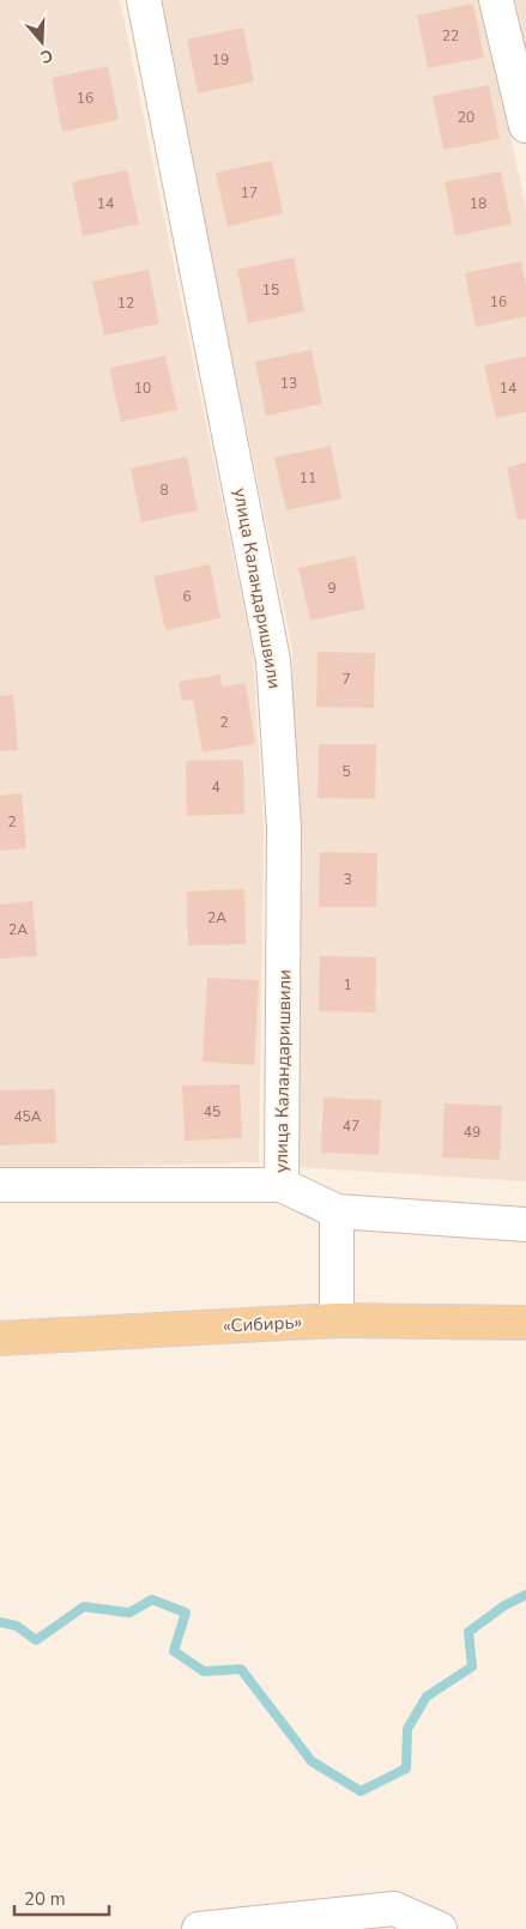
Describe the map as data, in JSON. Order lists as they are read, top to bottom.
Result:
{
  "streets": {
    "main road": ["«Сибирь»"],
    "street": ["улица Каландаришвили"]
  },
  "house_numbers": [
    "22",
    "19",
    "16",
    "20",
    "17",
    "14",
    "18",
    "15",
    "16",
    "12",
    "13",
    "10",
    "14",
    "11",
    "8",
    "9",
    "6",
    "7",
    "2",
    "5",
    "4",
    "2",
    "3",
    "2А",
    "2А",
    "1",
    "45",
    "45А",
    "47",
    "49"
  ],
  "scale_bar": "20 m",
  "north": "bottom"
}
